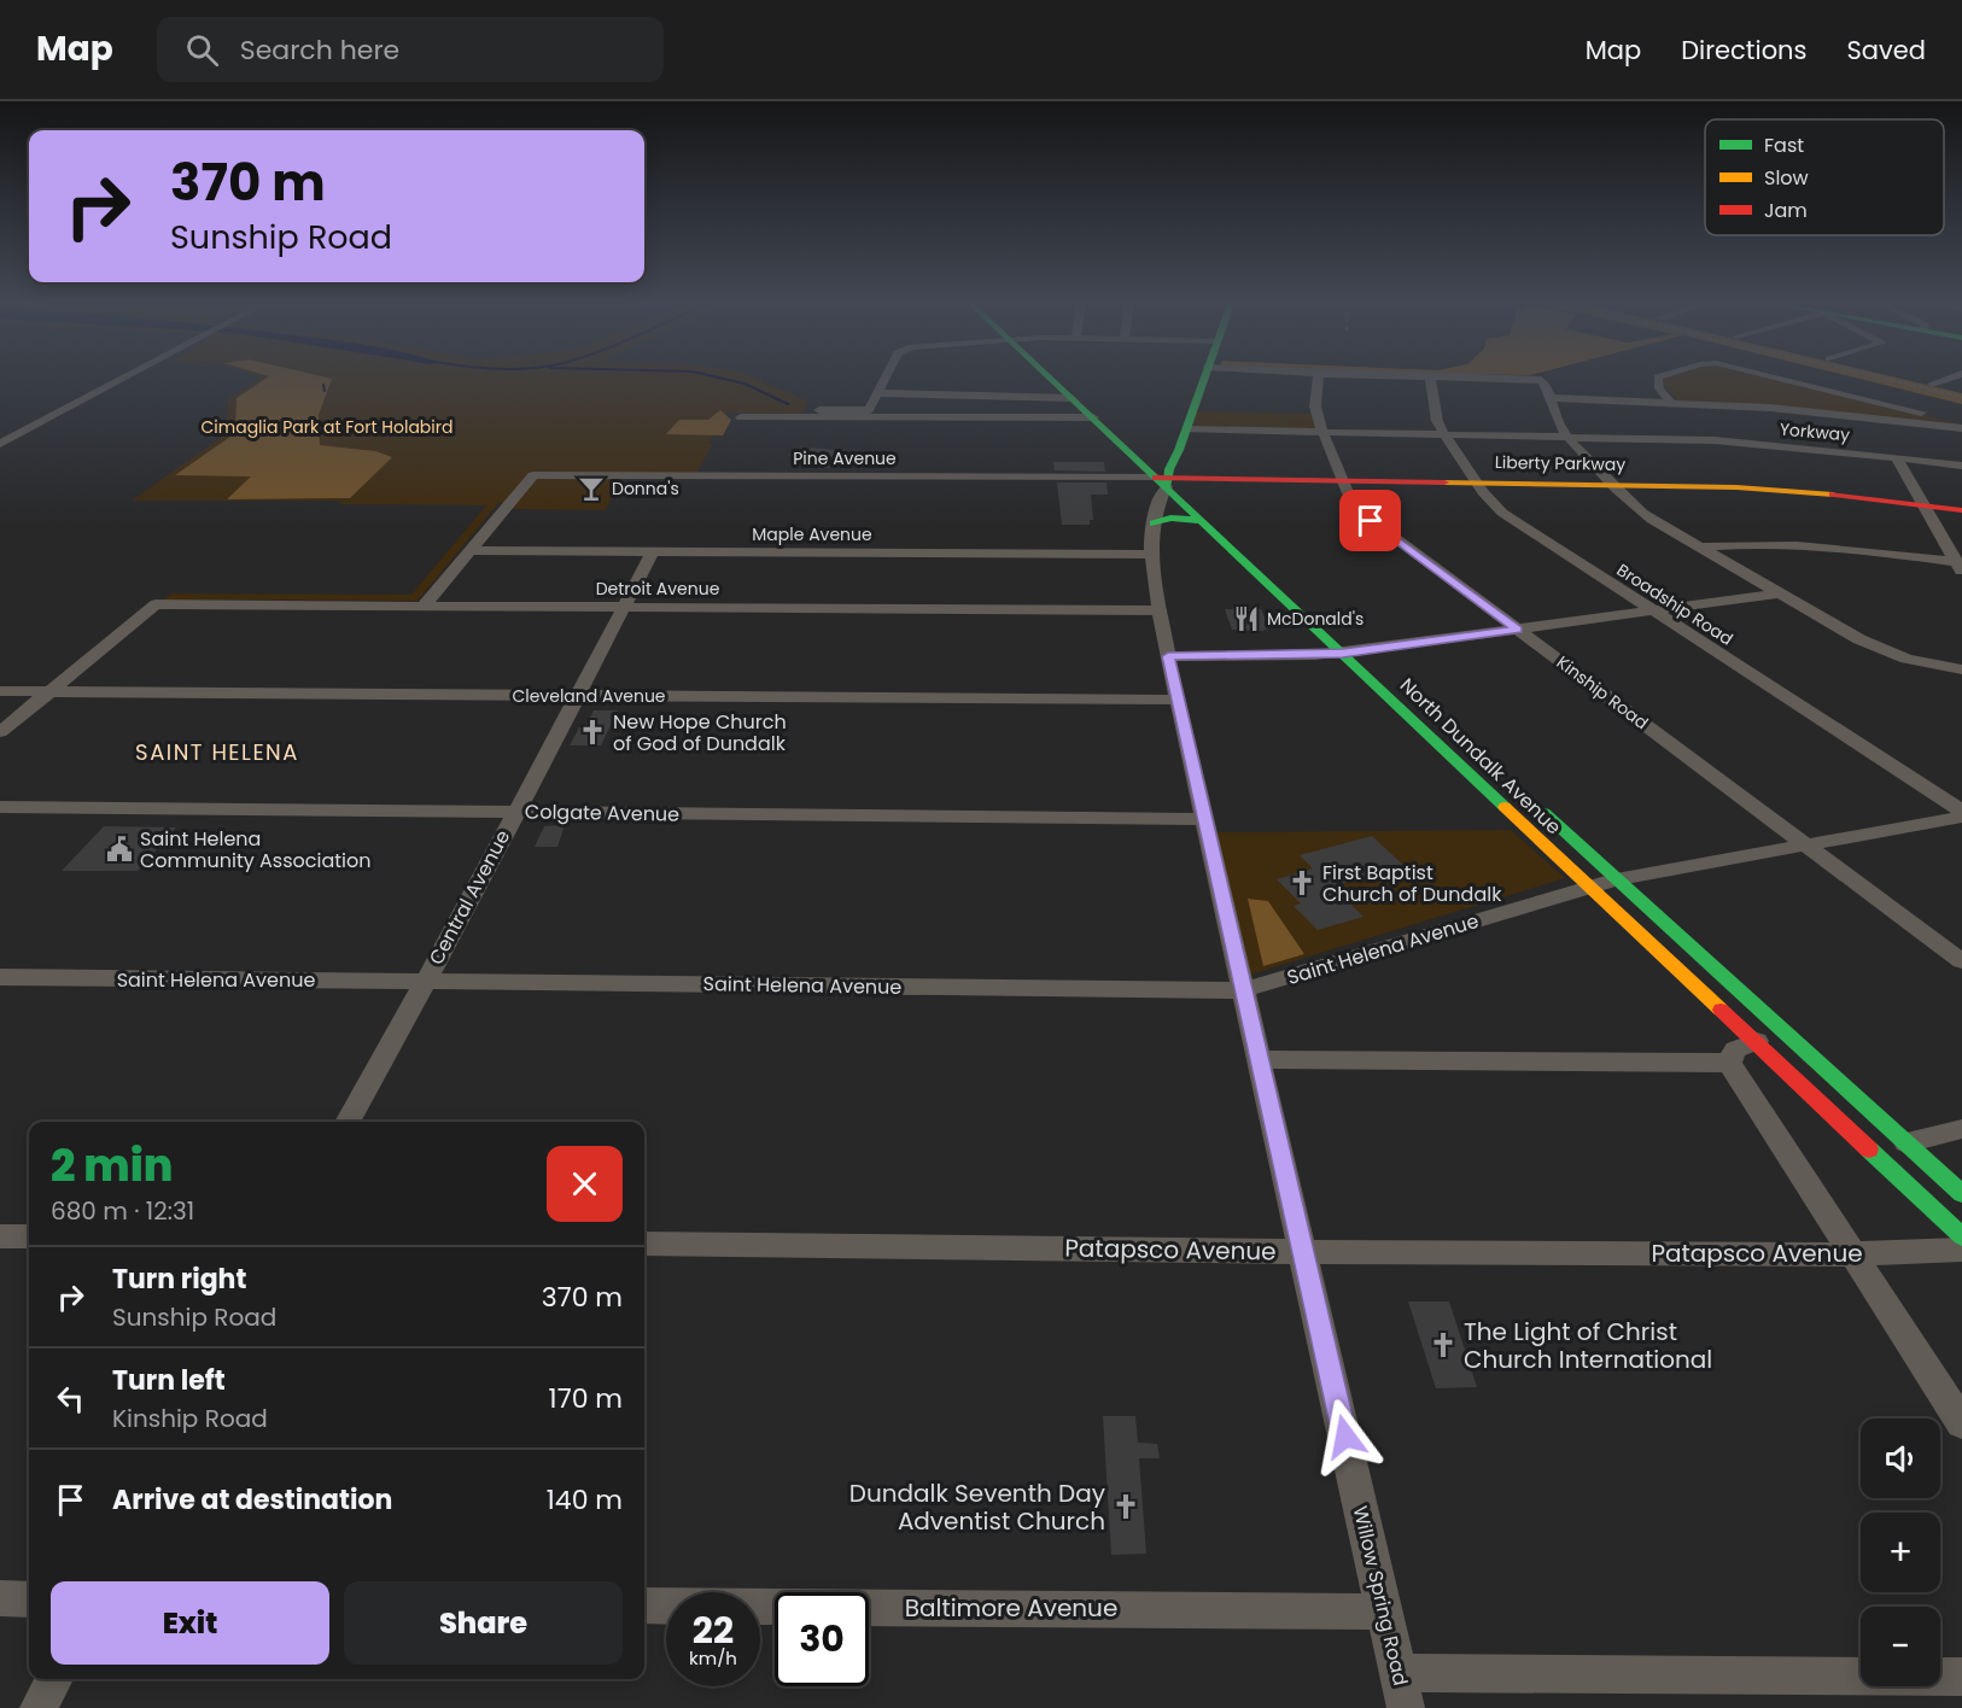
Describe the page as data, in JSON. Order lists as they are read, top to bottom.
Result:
{
  "streets": {
    "main road": ["Liberty Parkway", "North Dundalk Avenue", "Willow Spring Road"],
    "street": [
      "Yorkway",
      "Pine Avenue",
      "Maple Avenue",
      "Detroit Avenue",
      "Broadship Road",
      "Kinship Road",
      "Cleveland Avenue",
      "Colgate Avenue",
      "Central Avenue",
      "Saint Helena Avenue",
      "Patapsco Avenue",
      "Baltimore Avenue"
    ]
  },
  "crossings": [
    ["Yorkway", "Broadship Road"],
    ["Yorkway", "Kinship Road"],
    ["Yorkway", "Willow Spring Road"],
    ["Pine Avenue", "Liberty Parkway"],
    ["Pine Avenue", "Maple Avenue"],
    ["Pine Avenue", "North Dundalk Avenue"],
    ["Pine Avenue", "Willow Spring Road"],
    ["Liberty Parkway", "Broadship Road"],
    ["Liberty Parkway", "Kinship Road"],
    ["Liberty Parkway", "North Dundalk Avenue"],
    ["Liberty Parkway", "Willow Spring Road"],
    ["Maple Avenue", "Central Avenue"],
    ["Maple Avenue", "Willow Spring Road"],
    ["Detroit Avenue", "Cleveland Avenue"],
    ["Detroit Avenue", "Central Avenue"],
    ["Detroit Avenue", "Willow Spring Road"],
    ["Kinship Road", "Saint Helena Avenue"],
    ["Cleveland Avenue", "Central Avenue"],
    ["Cleveland Avenue", "Willow Spring Road"],
    ["North Dundalk Avenue", "Saint Helena Avenue"],
    ["North Dundalk Avenue", "Willow Spring Road"],
    ["Colgate Avenue", "Central Avenue"],
    ["Colgate Avenue", "Willow Spring Road"],
    ["Central Avenue", "Saint Helena Avenue"],
    ["Saint Helena Avenue", "Willow Spring Road"],
    ["Patapsco Avenue", "Willow Spring Road"],
    ["Willow Spring Road", "Baltimore Avenue"]
  ],
  "districts": ["SAINT HELENA"],
  "parks": ["Cimaglia Park at Fort Holabird"],
  "places": {
    "bar": ["Donna's"],
    "restaurant": ["McDonald's"],
    "church": [
      "New Hope Church of God of Dundalk",
      "First Baptist Church of Dundalk",
      "The Light of Christ Church International",
      "Dundalk Seventh Day Adventist Church"
    ],
    "public building": ["Saint Helena Community Association"]
  },
  "legend": ["Fast", "Slow", "Jam"],
  "page": {
    "header": "Map",
    "search": "Search here",
    "nav": ["Map", "Directions", "Saved"],
    "turn": ["370 m", "Sunship Road"],
    "heading": ["2 min", "680 m · 12:31"],
    "list": [
      {
        "name": "Turn right",
        "note": "Sunship Road",
        "value": "370 m"
      },
      {
        "name": "Turn left",
        "note": "Kinship Road",
        "value": "170 m"
      },
      {
        "name": "Arrive at destination",
        "value": "140 m"
      }
    ],
    "map_buttons": ["+", "−"],
    "buttons": ["Exit", "Share"],
    "speed": "22 km/h",
    "limit": "30"
  }
}
